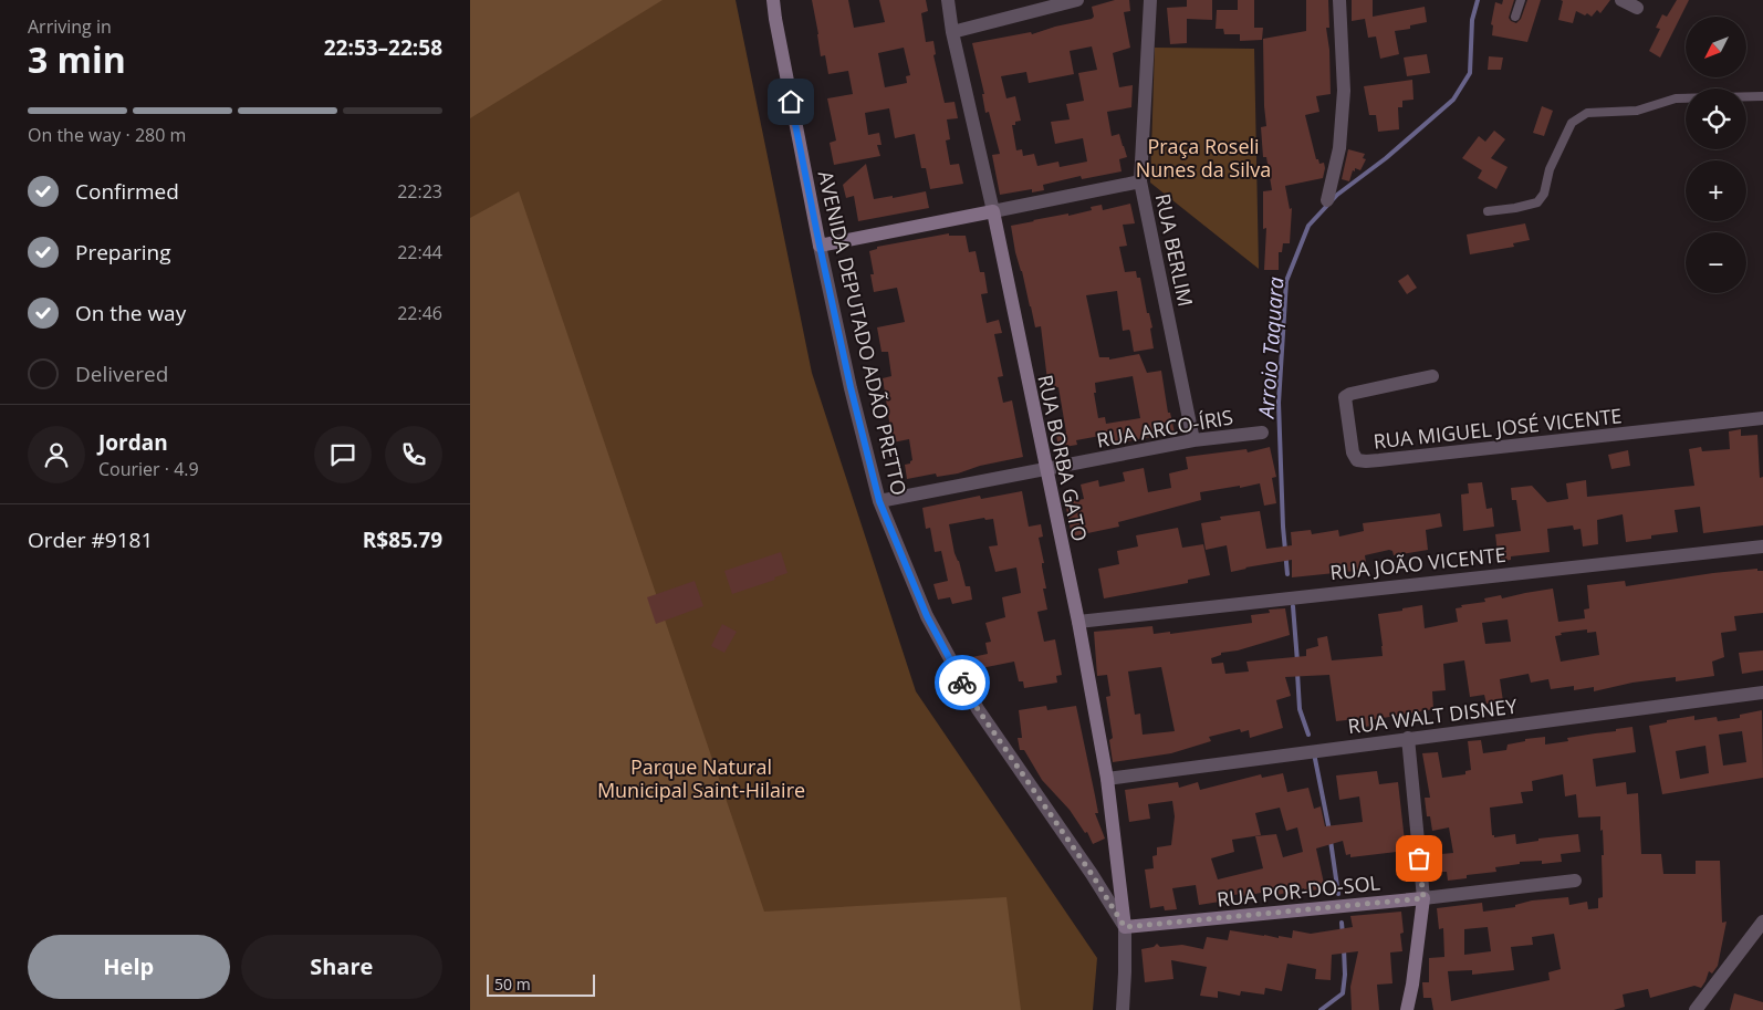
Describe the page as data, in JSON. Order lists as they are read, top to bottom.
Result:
{
  "streets": {
    "street": [
      "RUA BERLIM",
      "AVENIDA DEPUTADO ADÃO PRETTO",
      "RUA ARCO-ÍRIS",
      "RUA MIGUEL JOSÉ VICENTE",
      "RUA BORBA GATO",
      "RUA JOÃO VICENTE",
      "RUA WALT DISNEY",
      "RUA POR-DO-SOL"
    ]
  },
  "crossings": [
    ["RUA BERLIM", "RUA ARCO-ÍRIS"],
    ["AVENIDA DEPUTADO ADÃO PRETTO", "RUA ARCO-ÍRIS"],
    ["AVENIDA DEPUTADO ADÃO PRETTO", "RUA BORBA GATO"],
    ["AVENIDA DEPUTADO ADÃO PRETTO", "RUA POR-DO-SOL"],
    ["RUA ARCO-ÍRIS", "RUA BORBA GATO"],
    ["RUA BORBA GATO", "RUA JOÃO VICENTE"],
    ["RUA BORBA GATO", "RUA WALT DISNEY"],
    ["RUA BORBA GATO", "RUA POR-DO-SOL"]
  ],
  "water": ["Arroio Taquara"],
  "parks": ["Praça Roseli Nunes da Silva", "Parque Natural Municipal Saint-Hilaire"],
  "scale_bar": "50 m",
  "north": "bottom left",
  "page": {
    "heading": ["3 min", "Arriving in", "22:53–22:58"],
    "panel": [
      "Jordan",
      "Courier · 4.9",
      "Order #9181",
      "R$85.79"
    ],
    "map_buttons": ["+", "−"],
    "bar": "On the way · 280 m",
    "list": [
      ["Confirmed", "22:23"],
      ["Preparing", "22:44"],
      ["On the way", "22:46"],
      "Delivered"
    ],
    "buttons": ["Help", "Share"],
    "scale": "50 m"
  }
}
